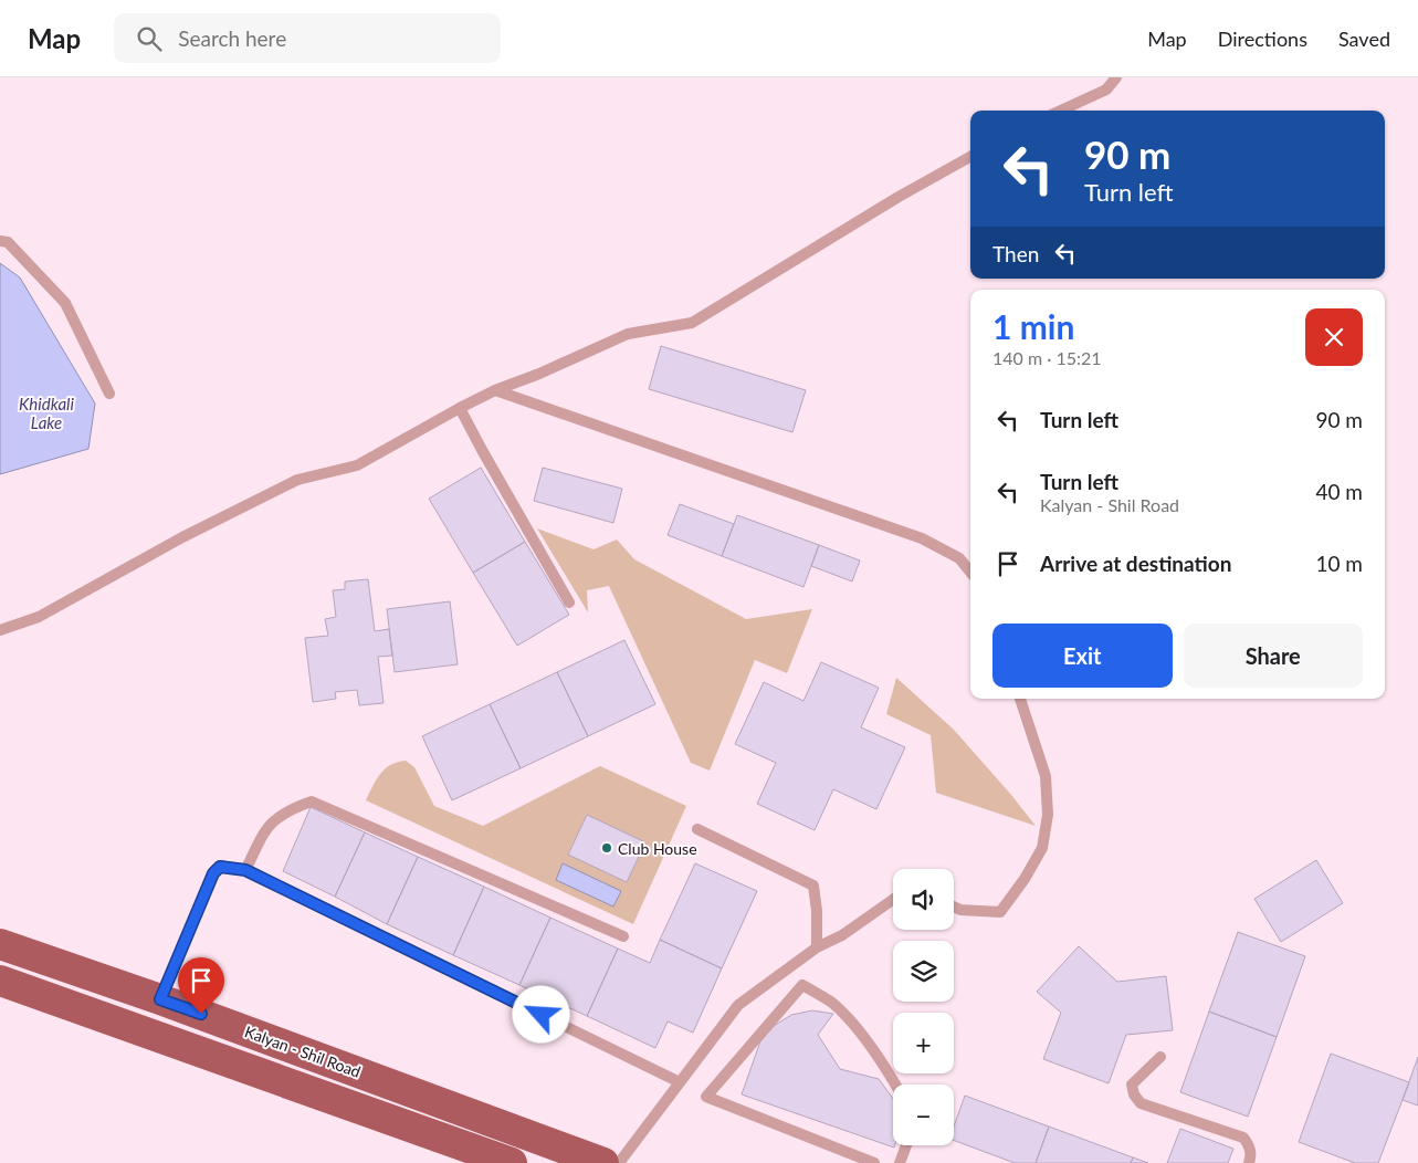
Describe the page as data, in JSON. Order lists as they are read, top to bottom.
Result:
{
  "streets": {
    "main road": ["Kalyan - Shil Road"]
  },
  "water": ["Khidkali Lake"],
  "places": ["Club House"],
  "page": {
    "header": "Map",
    "search": "Search here",
    "nav": ["Map", "Directions", "Saved"],
    "turn": ["90 m", "Turn left"],
    "then": "Then",
    "heading": ["1 min", "140 m · 15:21"],
    "list": [
      {
        "name": "Turn left",
        "value": "90 m"
      },
      {
        "name": "Turn left",
        "note": "Kalyan - Shil Road",
        "value": "40 m"
      },
      {
        "name": "Arrive at destination",
        "value": "10 m"
      }
    ],
    "buttons": ["Exit", "Share"],
    "map_buttons": ["+", "−"]
  }
}
